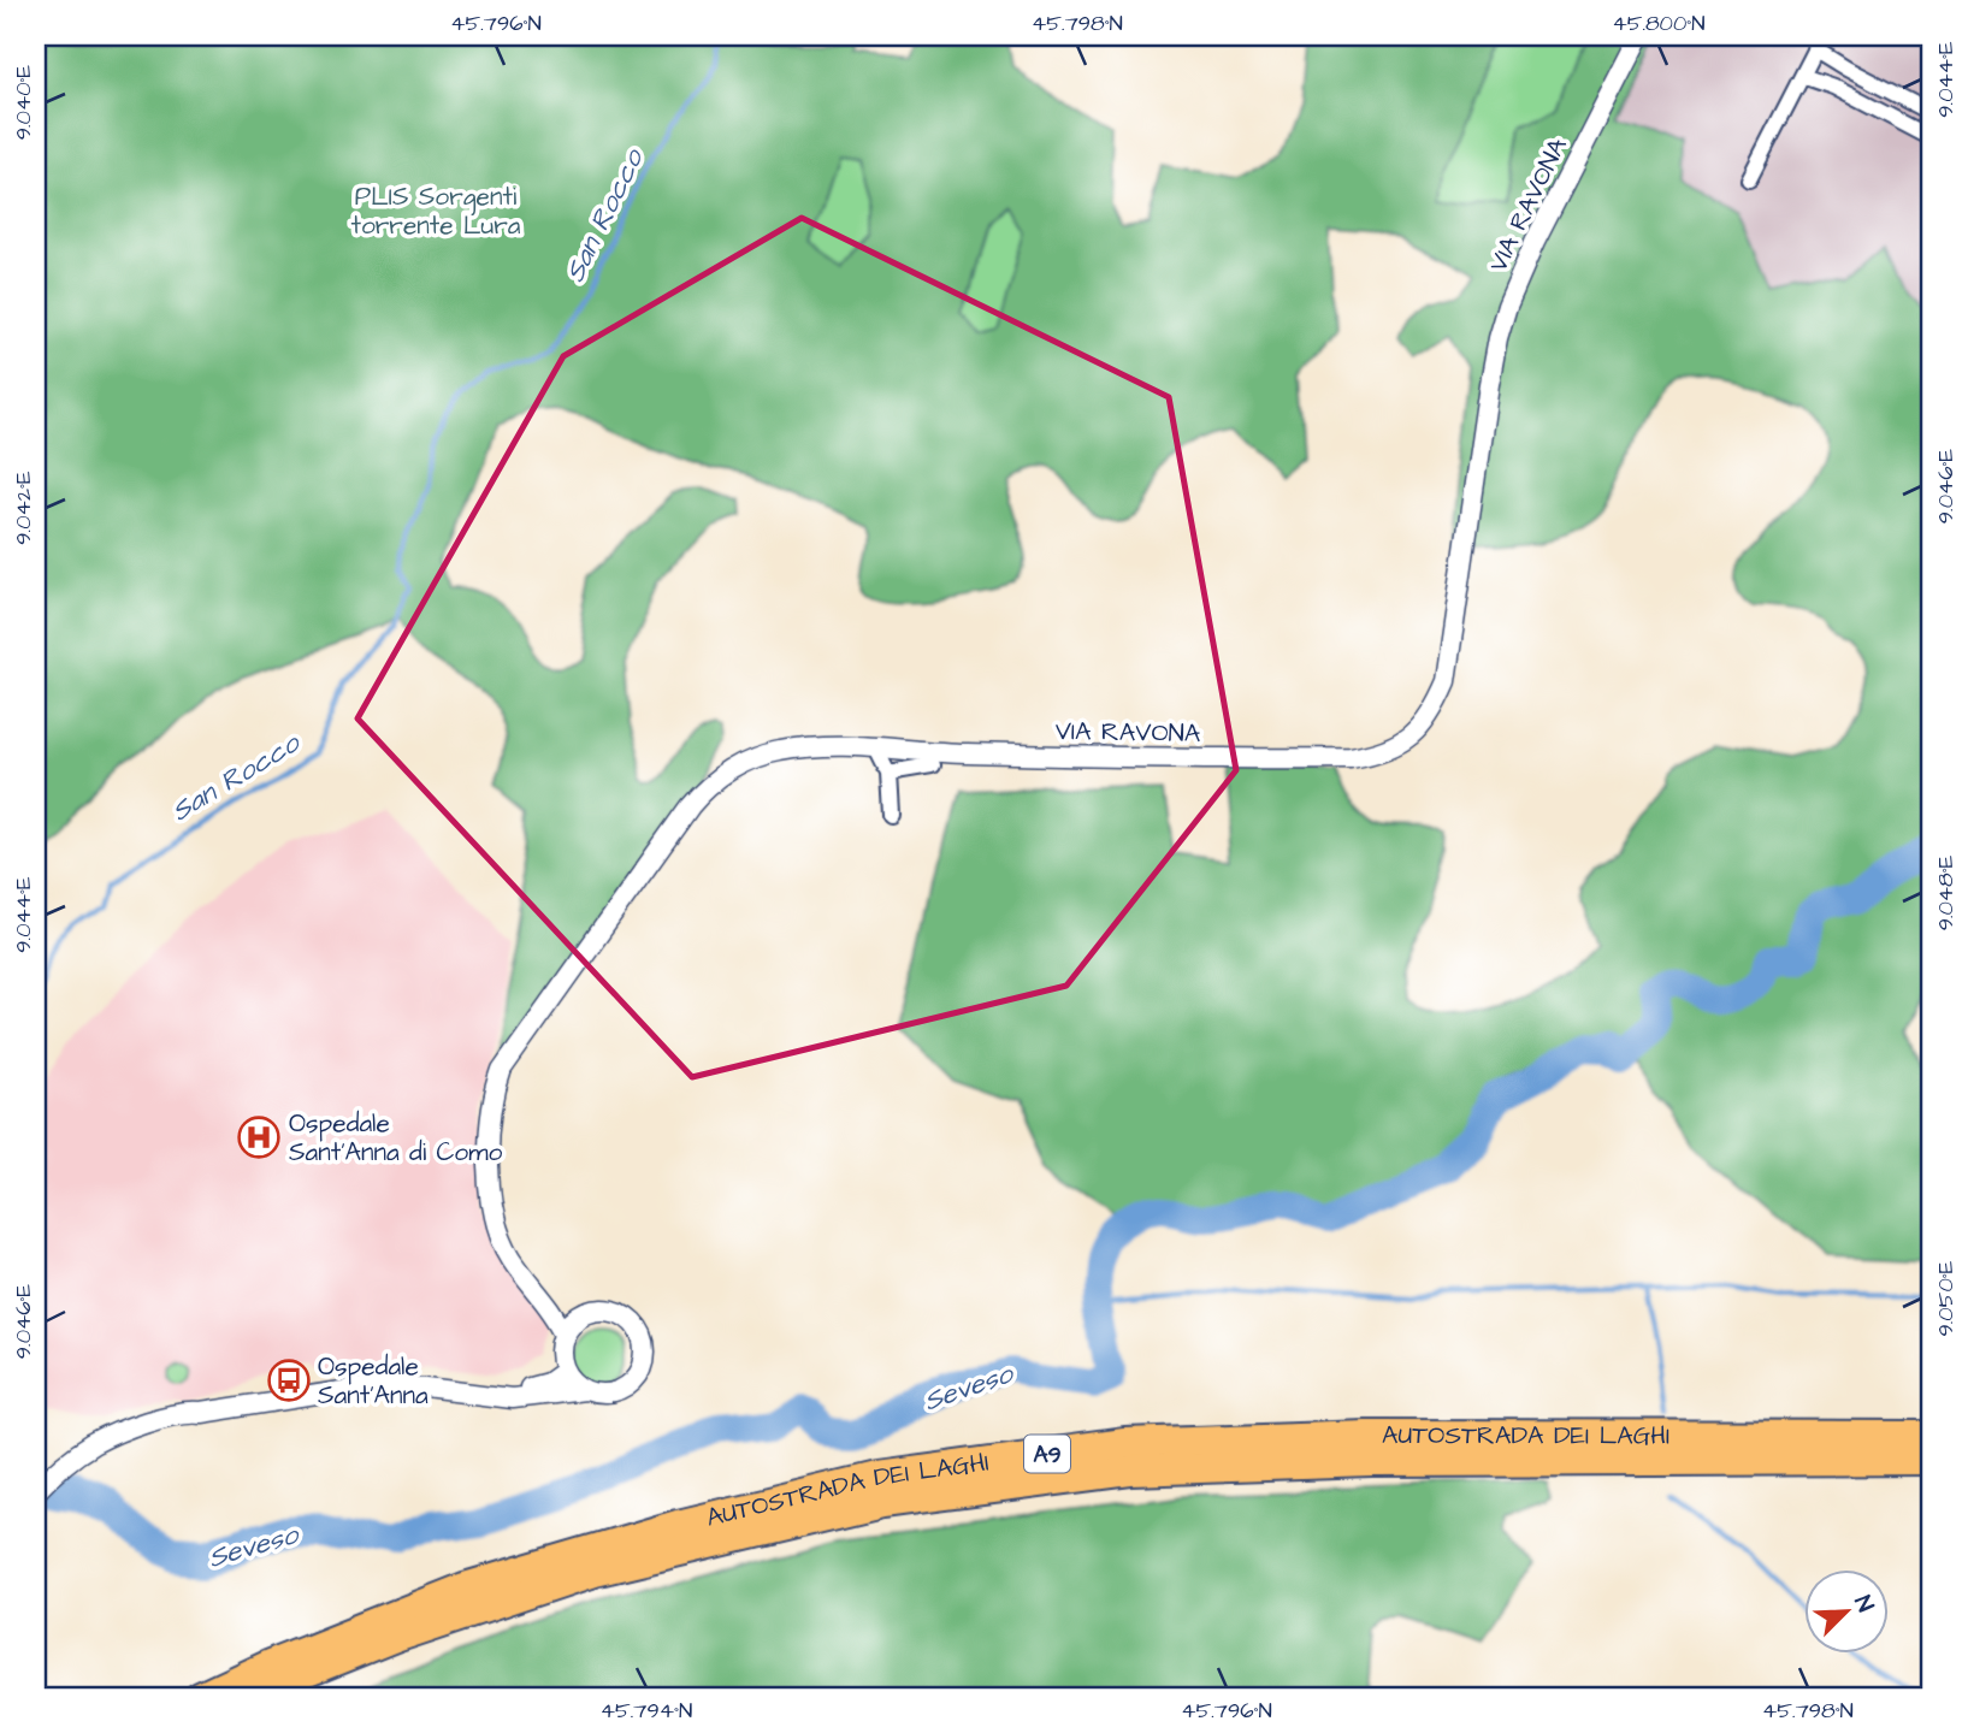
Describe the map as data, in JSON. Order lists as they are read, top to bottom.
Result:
{
  "streets": {
    "highway": ["AUTOSTRADA DEI LAGHI", "A9"],
    "street": ["VIA RAVONA"]
  },
  "water": ["San Rocco", "Seveso"],
  "parks": ["PLIS Sorgenti torrente Lura"],
  "places": {
    "hospital": ["Ospedale Sant'Anna di Como"],
    "bus stop": ["Ospedale Sant'Anna"]
  },
  "north": "top right",
  "coordinates": [
    "45.796°N",
    "45.798°N",
    "45.800°N",
    "9.044°E",
    "9.040°E",
    "9.046°E",
    "9.042°E",
    "9.048°E",
    "9.050°E",
    "45.794°N"
  ]
}
